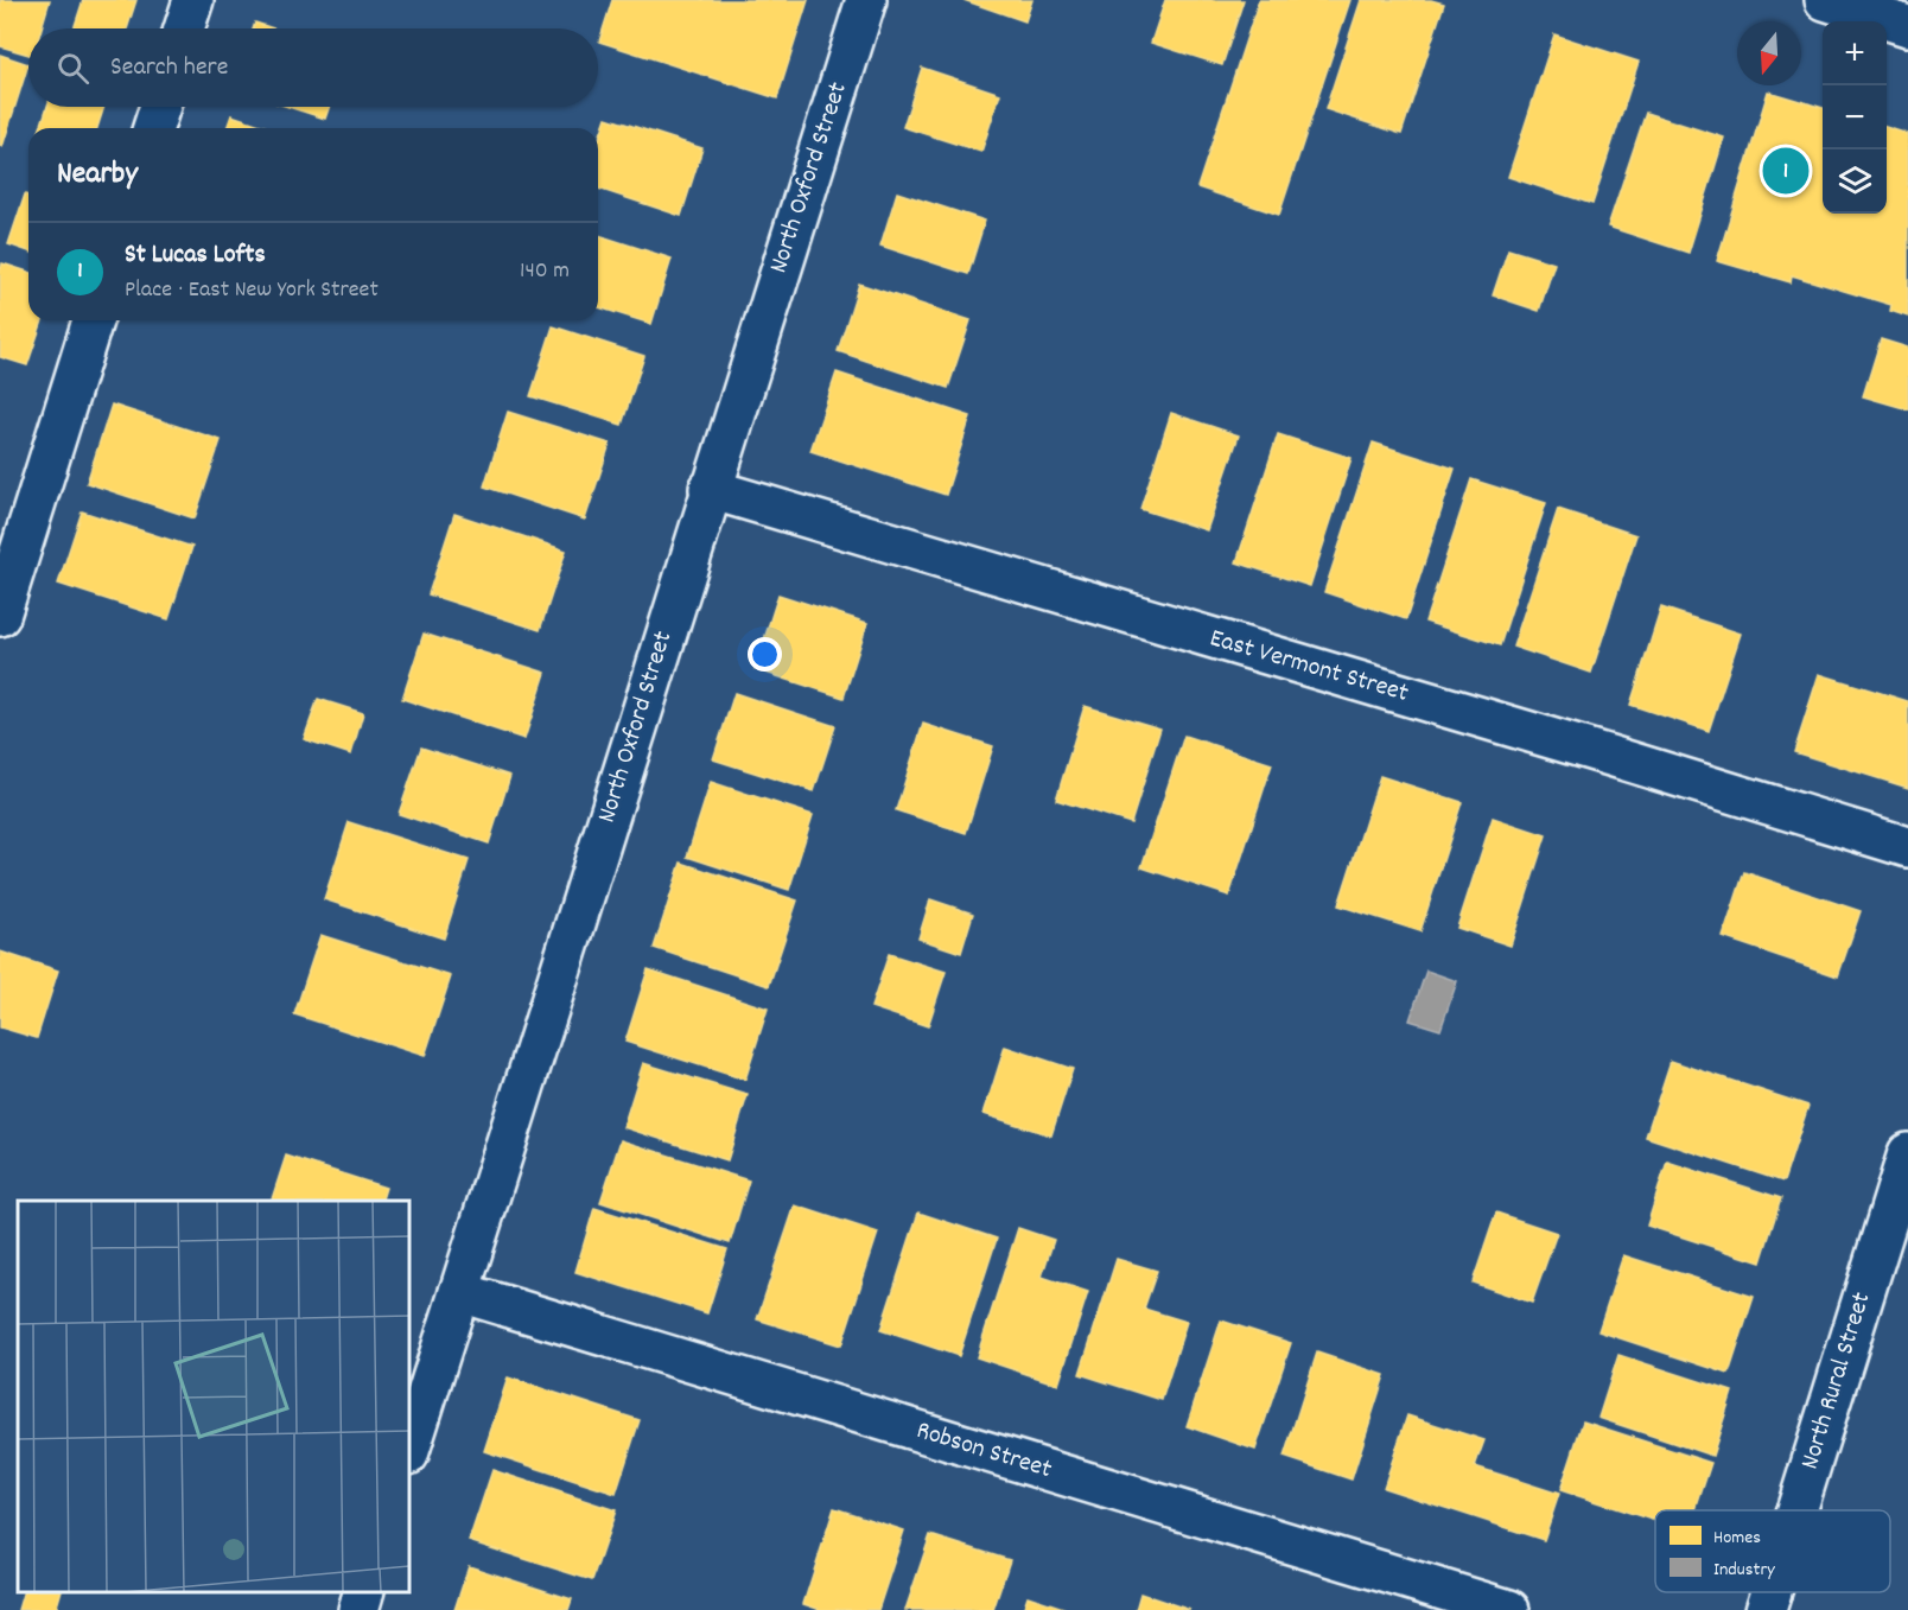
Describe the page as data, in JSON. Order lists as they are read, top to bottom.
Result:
{
  "streets": {
    "street": [
      "North Oxford Street",
      "East Vermont Street",
      "North Rural Street",
      "Robson Street"
    ]
  },
  "crossings": [
    ["North Oxford Street", "East Vermont Street"],
    ["North Oxford Street", "Robson Street"]
  ],
  "legend": ["Homes", "Industry"],
  "north": "bottom",
  "page": {
    "map_buttons": ["+", "−"],
    "search": "Search here",
    "heading": "Nearby",
    "pins": "1",
    "list": [
      {
        "mark": "1",
        "name": "St Lucas Lofts",
        "note": "Place · East New York Street",
        "value": "140 m"
      }
    ]
  }
}
